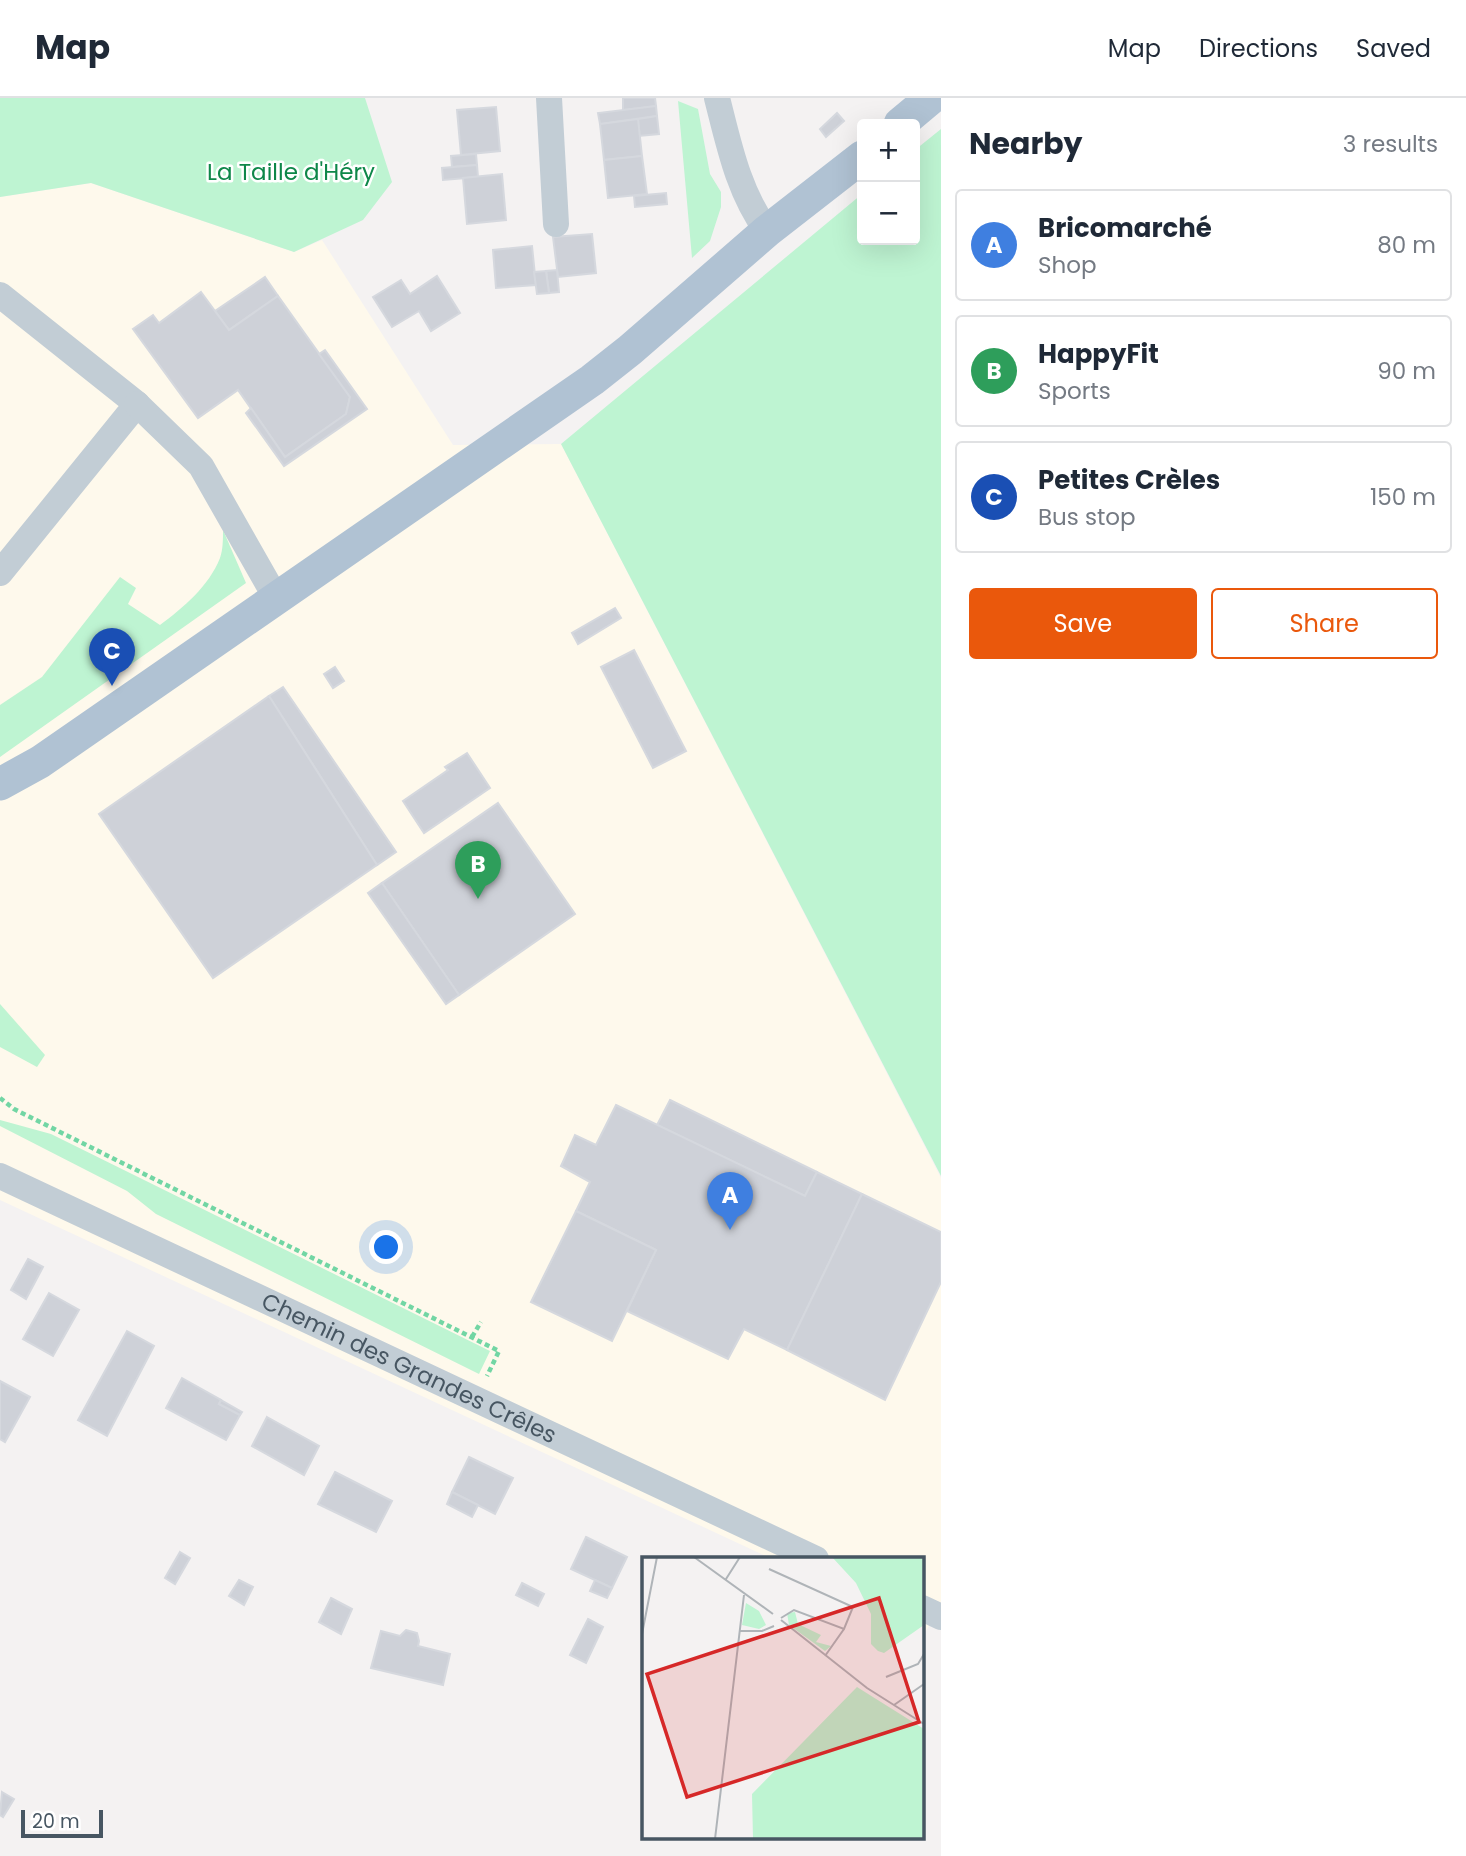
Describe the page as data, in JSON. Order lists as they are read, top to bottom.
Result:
{
  "streets": {
    "street": ["Chemin des Grandes Crêles"]
  },
  "parks": ["La Taille d'Héry"],
  "scale_bar": "20 m",
  "page": {
    "header": "Map",
    "nav": ["Map", "Directions", "Saved"],
    "heading": ["Nearby", "3 results"],
    "map_buttons": ["+", "−"],
    "list": [
      {
        "mark": "A",
        "name": "Bricomarché",
        "note": "Shop",
        "value": "80 m"
      },
      {
        "mark": "B",
        "name": "HappyFit",
        "note": "Sports",
        "value": "90 m"
      },
      {
        "mark": "C",
        "name": "Petites Crèles",
        "note": "Bus stop",
        "value": "150 m"
      }
    ],
    "buttons": ["Save", "Share"],
    "pins": ["C", "B", "A"],
    "scale": "20 m"
  }
}
